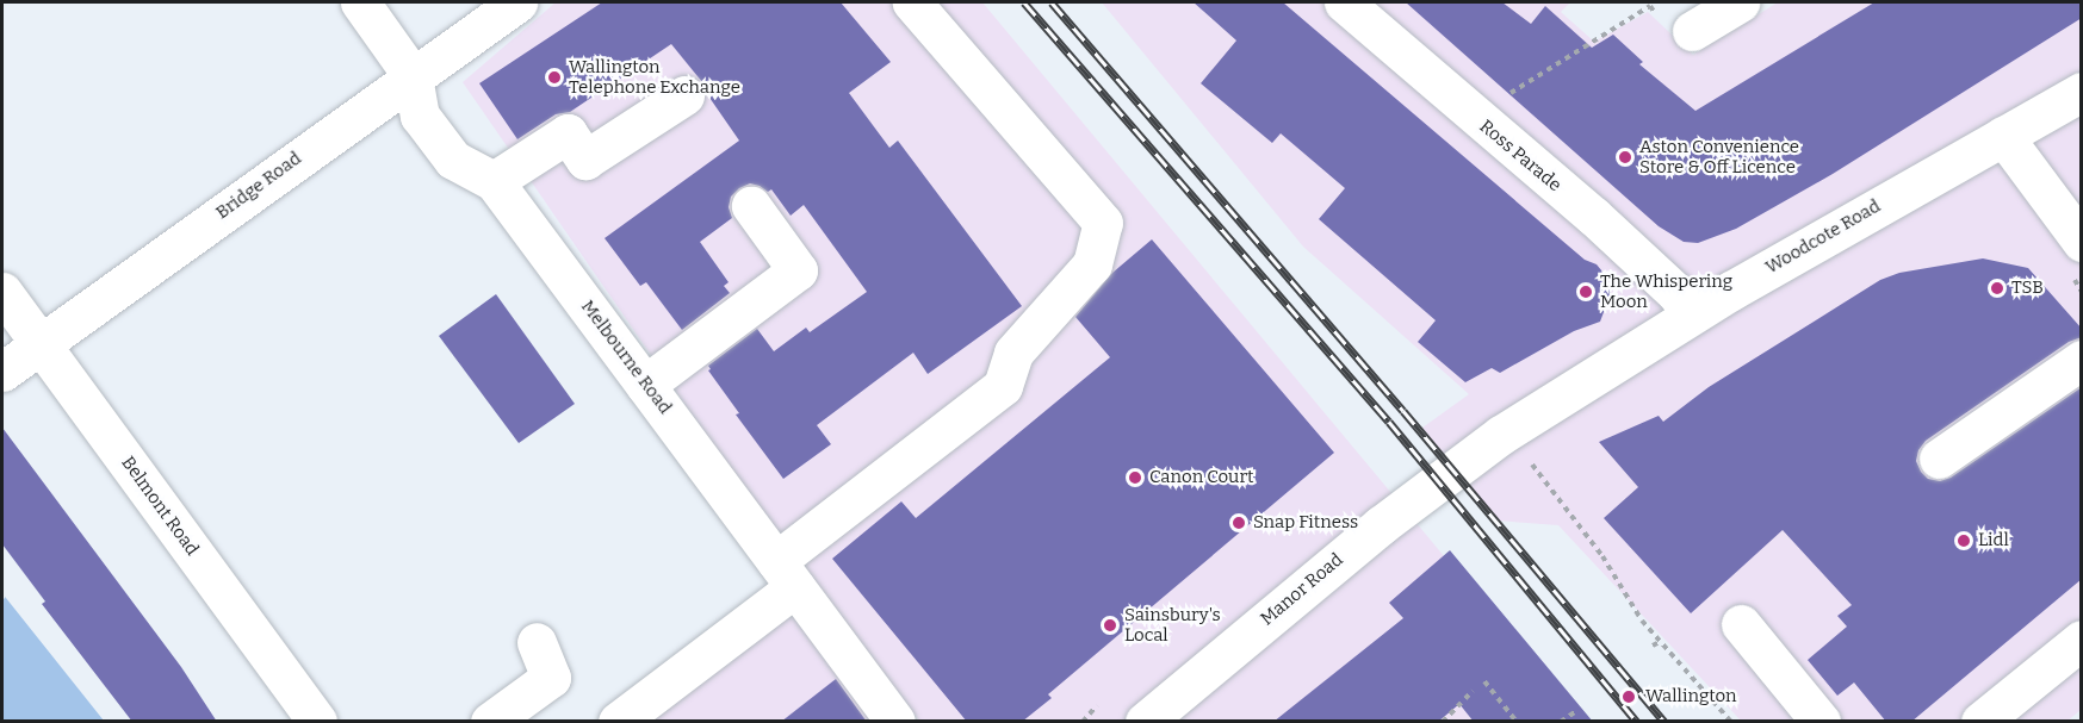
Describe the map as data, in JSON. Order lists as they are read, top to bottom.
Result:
{
  "streets": {
    "street": [
      "Ross Parade",
      "Bridge Road",
      "Woodcote Road",
      "Melbourne Road",
      "Belmont Road",
      "Manor Road"
    ]
  },
  "crossings": [
    ["Ross Parade", "Woodcote Road"],
    ["Bridge Road", "Melbourne Road"],
    ["Bridge Road", "Belmont Road"],
    ["Woodcote Road", "Manor Road"]
  ],
  "places": [
    "Wallington Telephone Exchange",
    "Aston Convenience Store & Off Licence",
    "TSB",
    "The Whispering Moon",
    "Canon Court",
    "Snap Fitness",
    "Lidl",
    "Sainsbury's Local",
    "Wallington"
  ]
}
